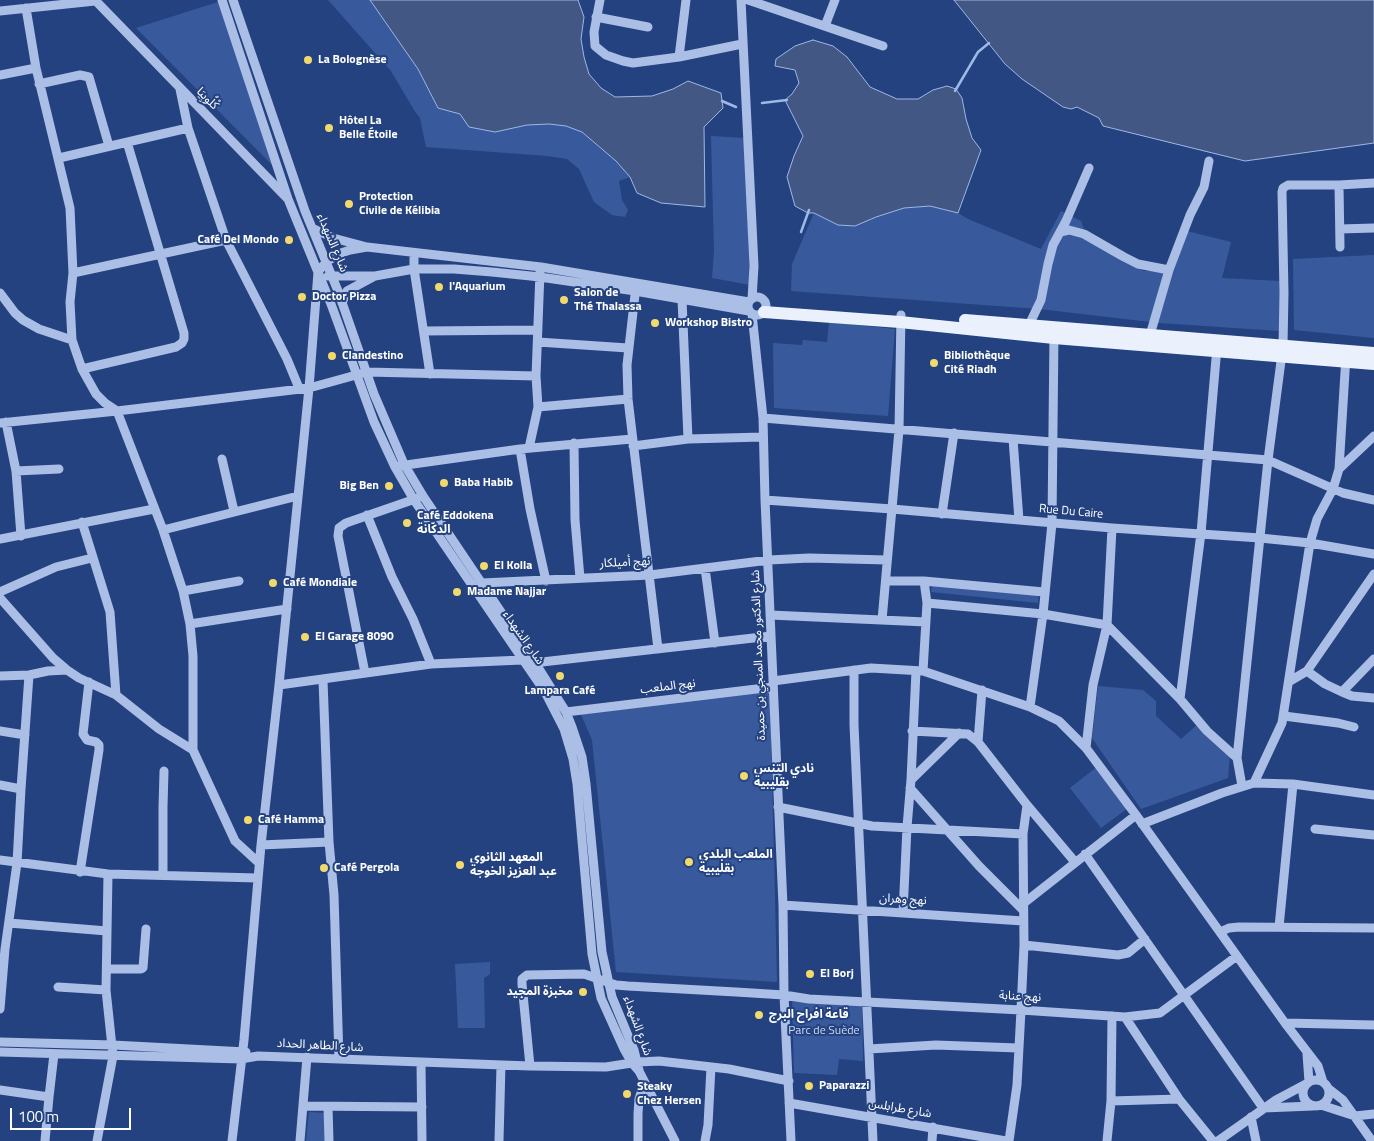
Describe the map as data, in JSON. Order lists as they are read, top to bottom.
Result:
{
  "streets": {
    "street": [
      "كْلُوبِيَا",
      "شارع الشهداء",
      "Rue Du Caire",
      "نهج أميلكار",
      "شارع الدكتور محمد المنجي بن حميدة",
      "نهج الملعب",
      "نهج وهران",
      "نهج عنابة",
      "شارع الطاهر الحداد",
      "شارع طرابلس"
    ]
  },
  "crossings": [
    ["كْلُوبِيَا", "شارع الشهداء"],
    ["شارع الشهداء", "نهج أميلكار"],
    ["شارع الشهداء", "نهج الملعب"],
    ["شارع الشهداء", "نهج عنابة"],
    ["شارع الشهداء", "شارع الطاهر الحداد"],
    ["Rue Du Caire", "شارع الدكتور محمد المنجي بن حميدة"],
    ["نهج أميلكار", "شارع الدكتور محمد المنجي بن حميدة"],
    ["شارع الدكتور محمد المنجي بن حميدة", "نهج الملعب"],
    ["شارع الدكتور محمد المنجي بن حميدة", "نهج وهران"],
    ["شارع الدكتور محمد المنجي بن حميدة", "نهج عنابة"],
    ["شارع الدكتور محمد المنجي بن حميدة", "شارع الطاهر الحداد"],
    ["شارع الدكتور محمد المنجي بن حميدة", "شارع طرابلس"],
    ["نهج الملعب", "نهج عنابة"],
    ["نهج عنابة", "شارع الطاهر الحداد"]
  ],
  "parks": ["Parc de Suède"],
  "places": [
    "La Bolognèse",
    "Hôtel La Belle Étoile",
    "Protection Civile de Kélibia",
    "Café Del Mondo",
    "l'Aquarium",
    "Doctor Pizza",
    "Salon de Thé Thalassa",
    "Workshop Bistro",
    "Clandestino",
    "Bibliothèque Cité Riadh",
    "Baba Habib",
    "Big Ben",
    "Café Eddokena الدكّانة",
    "El Kolla",
    "Café Mondiale",
    "Madame Najjar",
    "El Garage 8090",
    "Lampara Café",
    "نادي التنس بقليبية",
    "Café Hamma",
    "الملعب البلدي بقليبية",
    "المعهد الثانوي عبد العزيز الخوجة",
    "Café Pergola",
    "El Borj",
    "مخبزة المجيد",
    "قاعة افراح البرج",
    "Paparazzi",
    "Steaky Chez Hersen"
  ],
  "scale_bar": "100 m"
}
